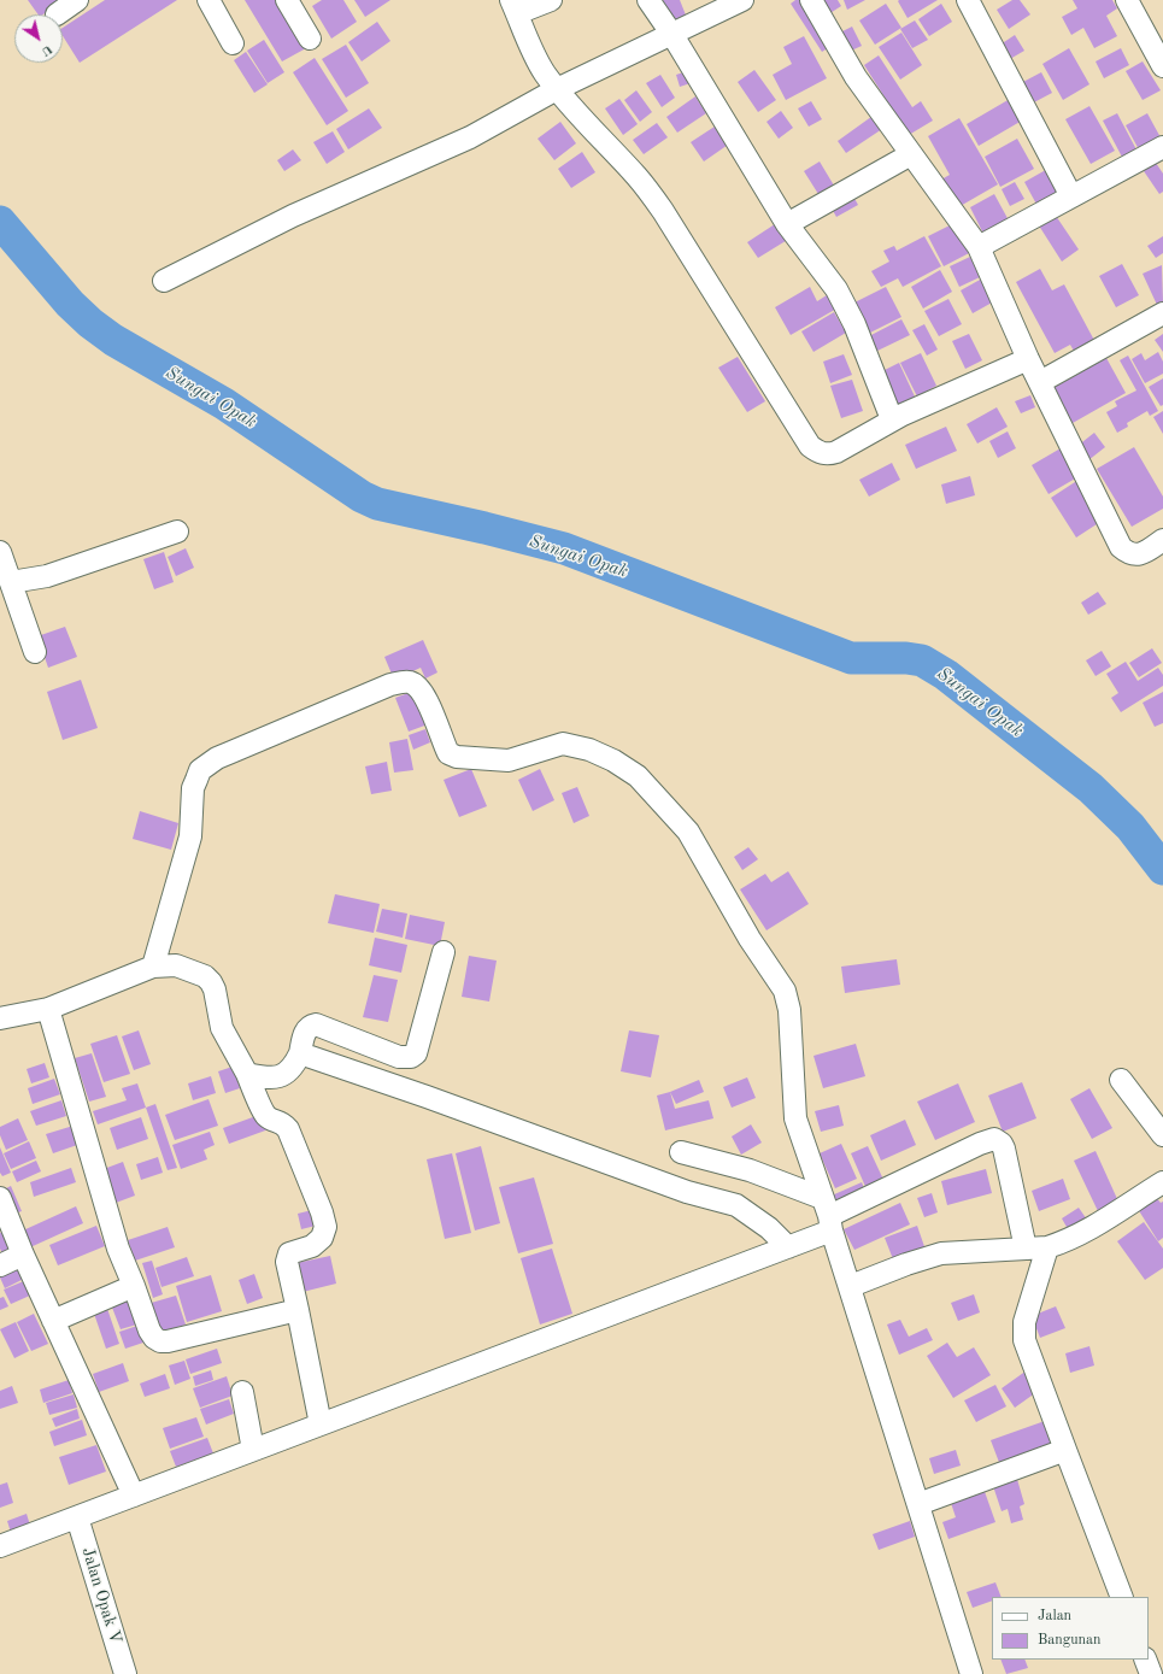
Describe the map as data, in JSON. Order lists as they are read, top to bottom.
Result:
{
  "streets": {
    "street": ["Jalan Opak V"]
  },
  "water": ["Sungai Opak"],
  "legend": ["Jalan", "Bangunan"],
  "north": "bottom right"
}
